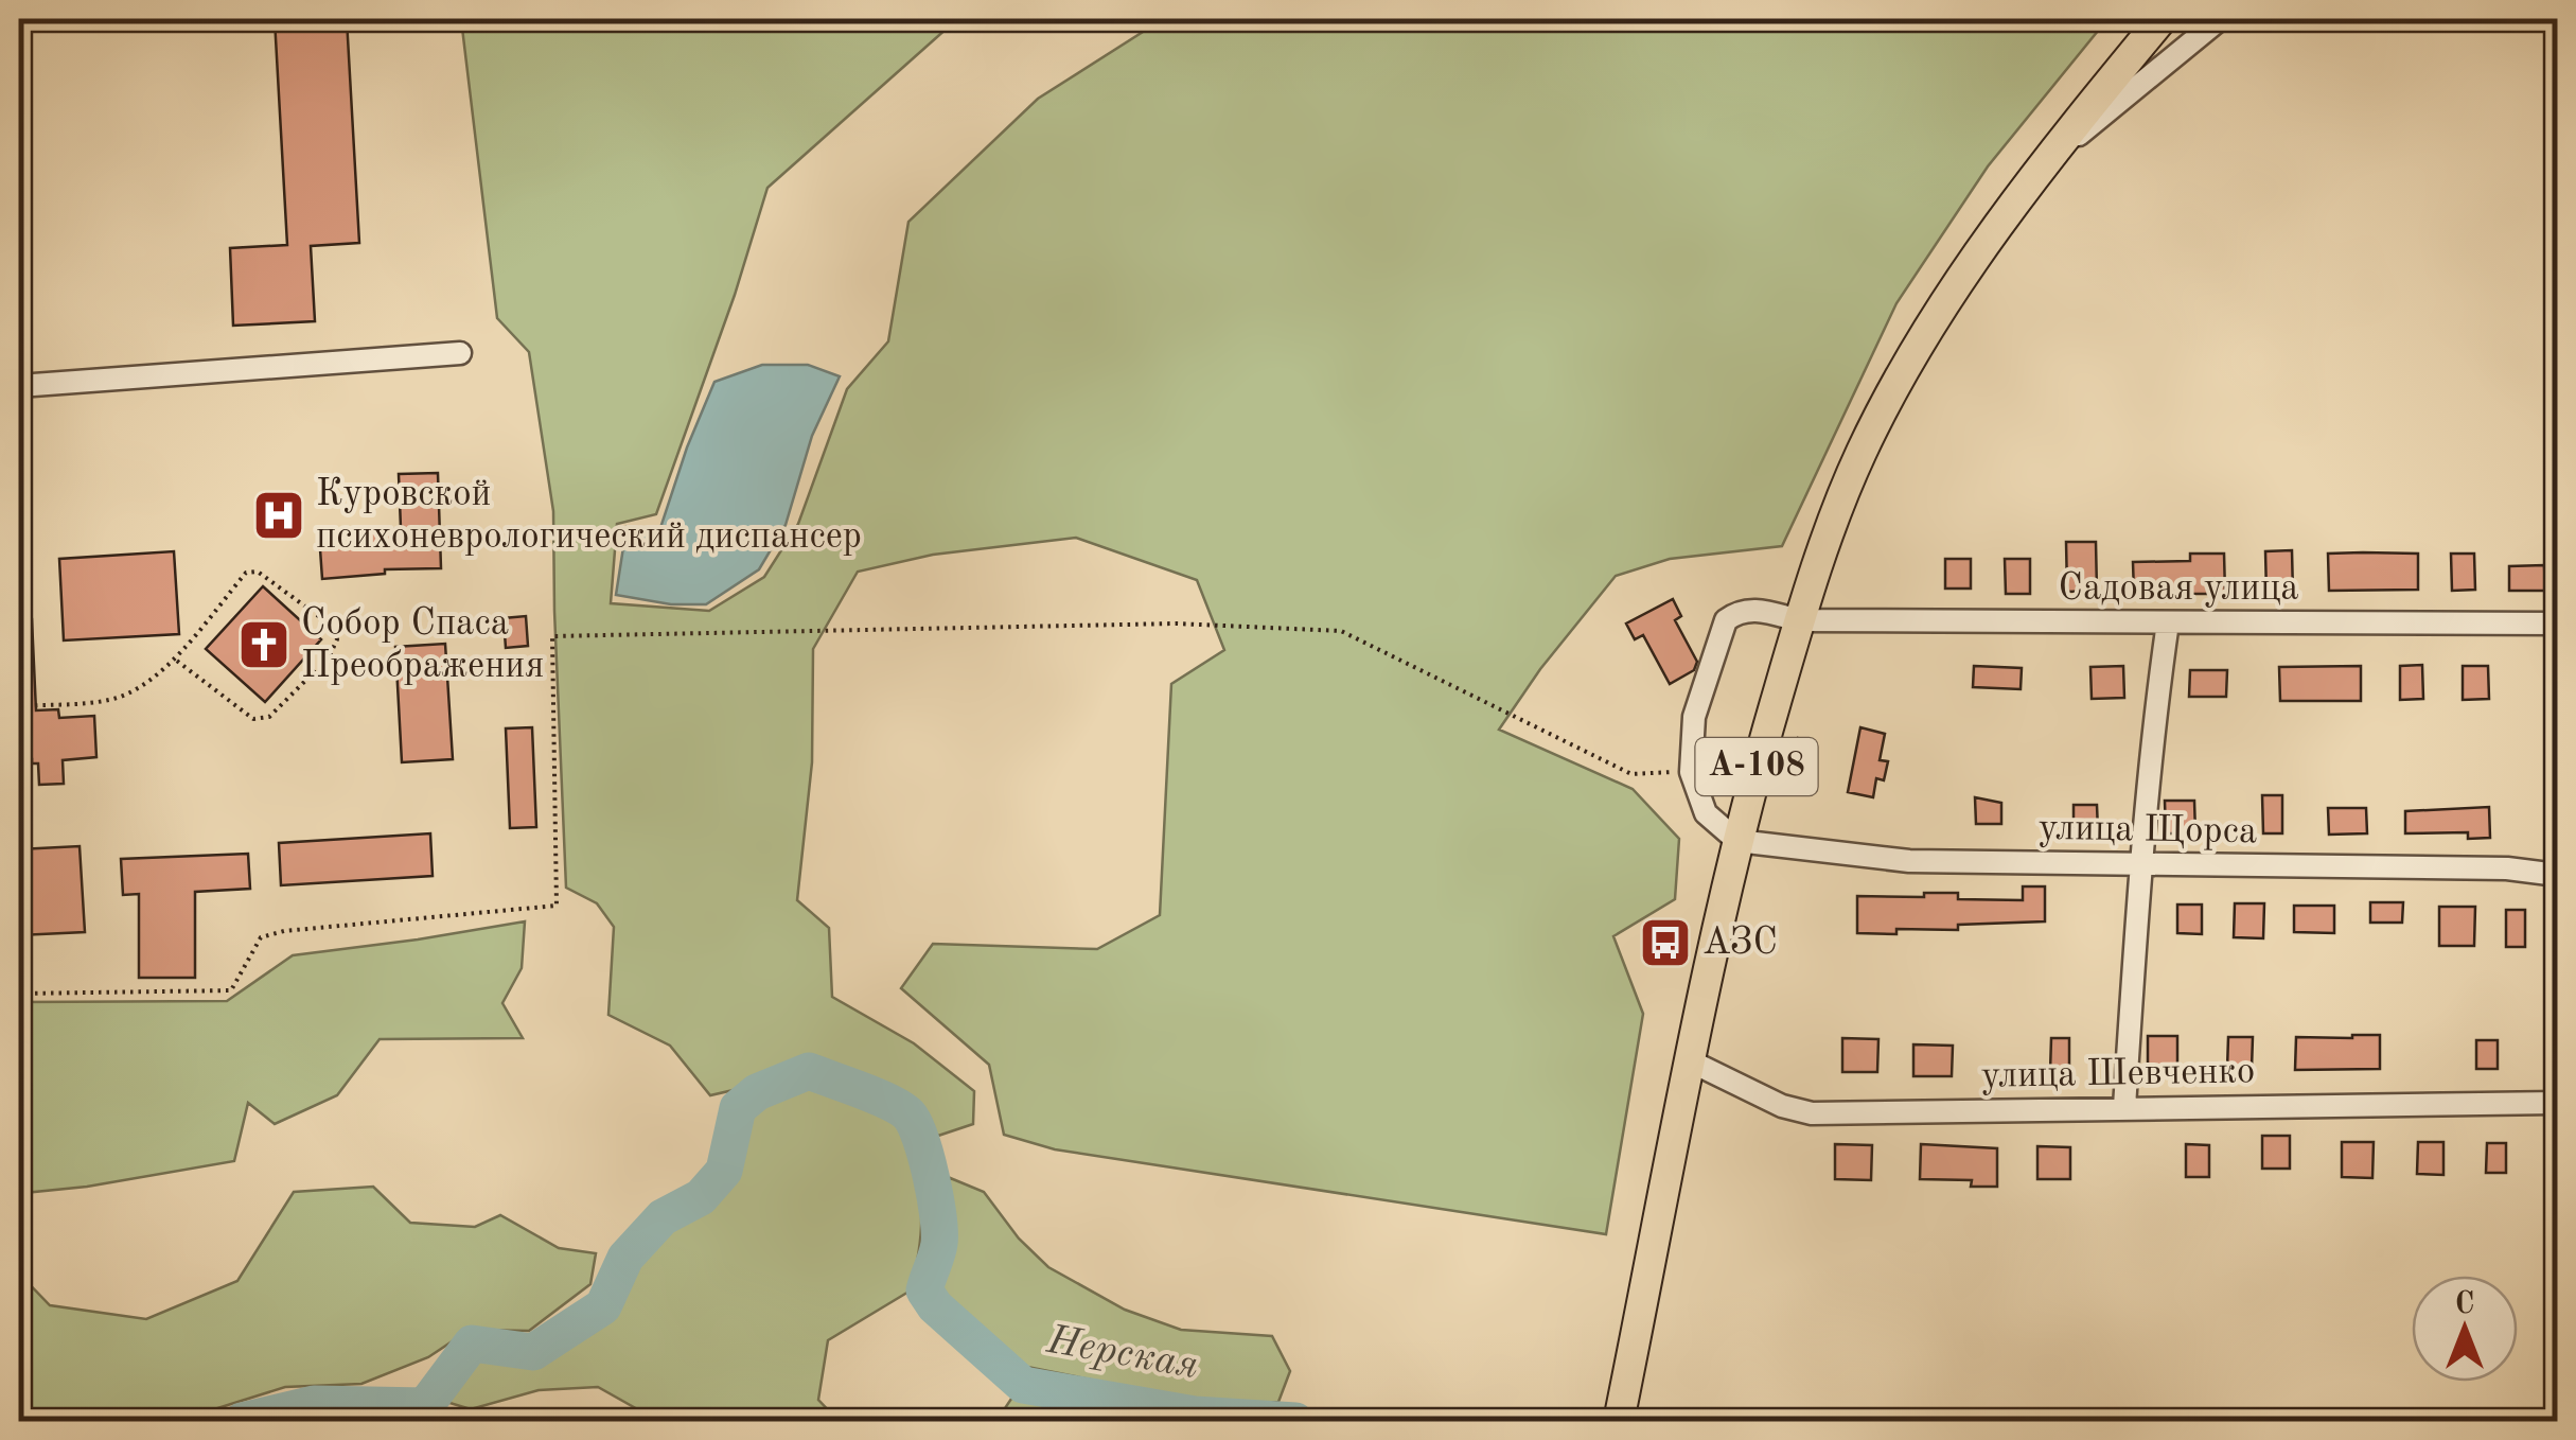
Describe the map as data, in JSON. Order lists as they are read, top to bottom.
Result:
{
  "streets": {
    "highway": ["А-108"],
    "street": ["Садовая улица", "улица Щорса", "улица Шевченко"]
  },
  "crossings": [
    ["Садовая улица", "А-108"],
    ["А-108", "улица Щорса"],
    ["А-108", "улица Шевченко"]
  ],
  "water": ["Нерская"],
  "places": {
    "hospital": ["Куровской психоневрологический диспансер"],
    "church": ["Собор Спаса Преображения"],
    "bus stop": ["АЗС"]
  },
  "north": "top"
}
